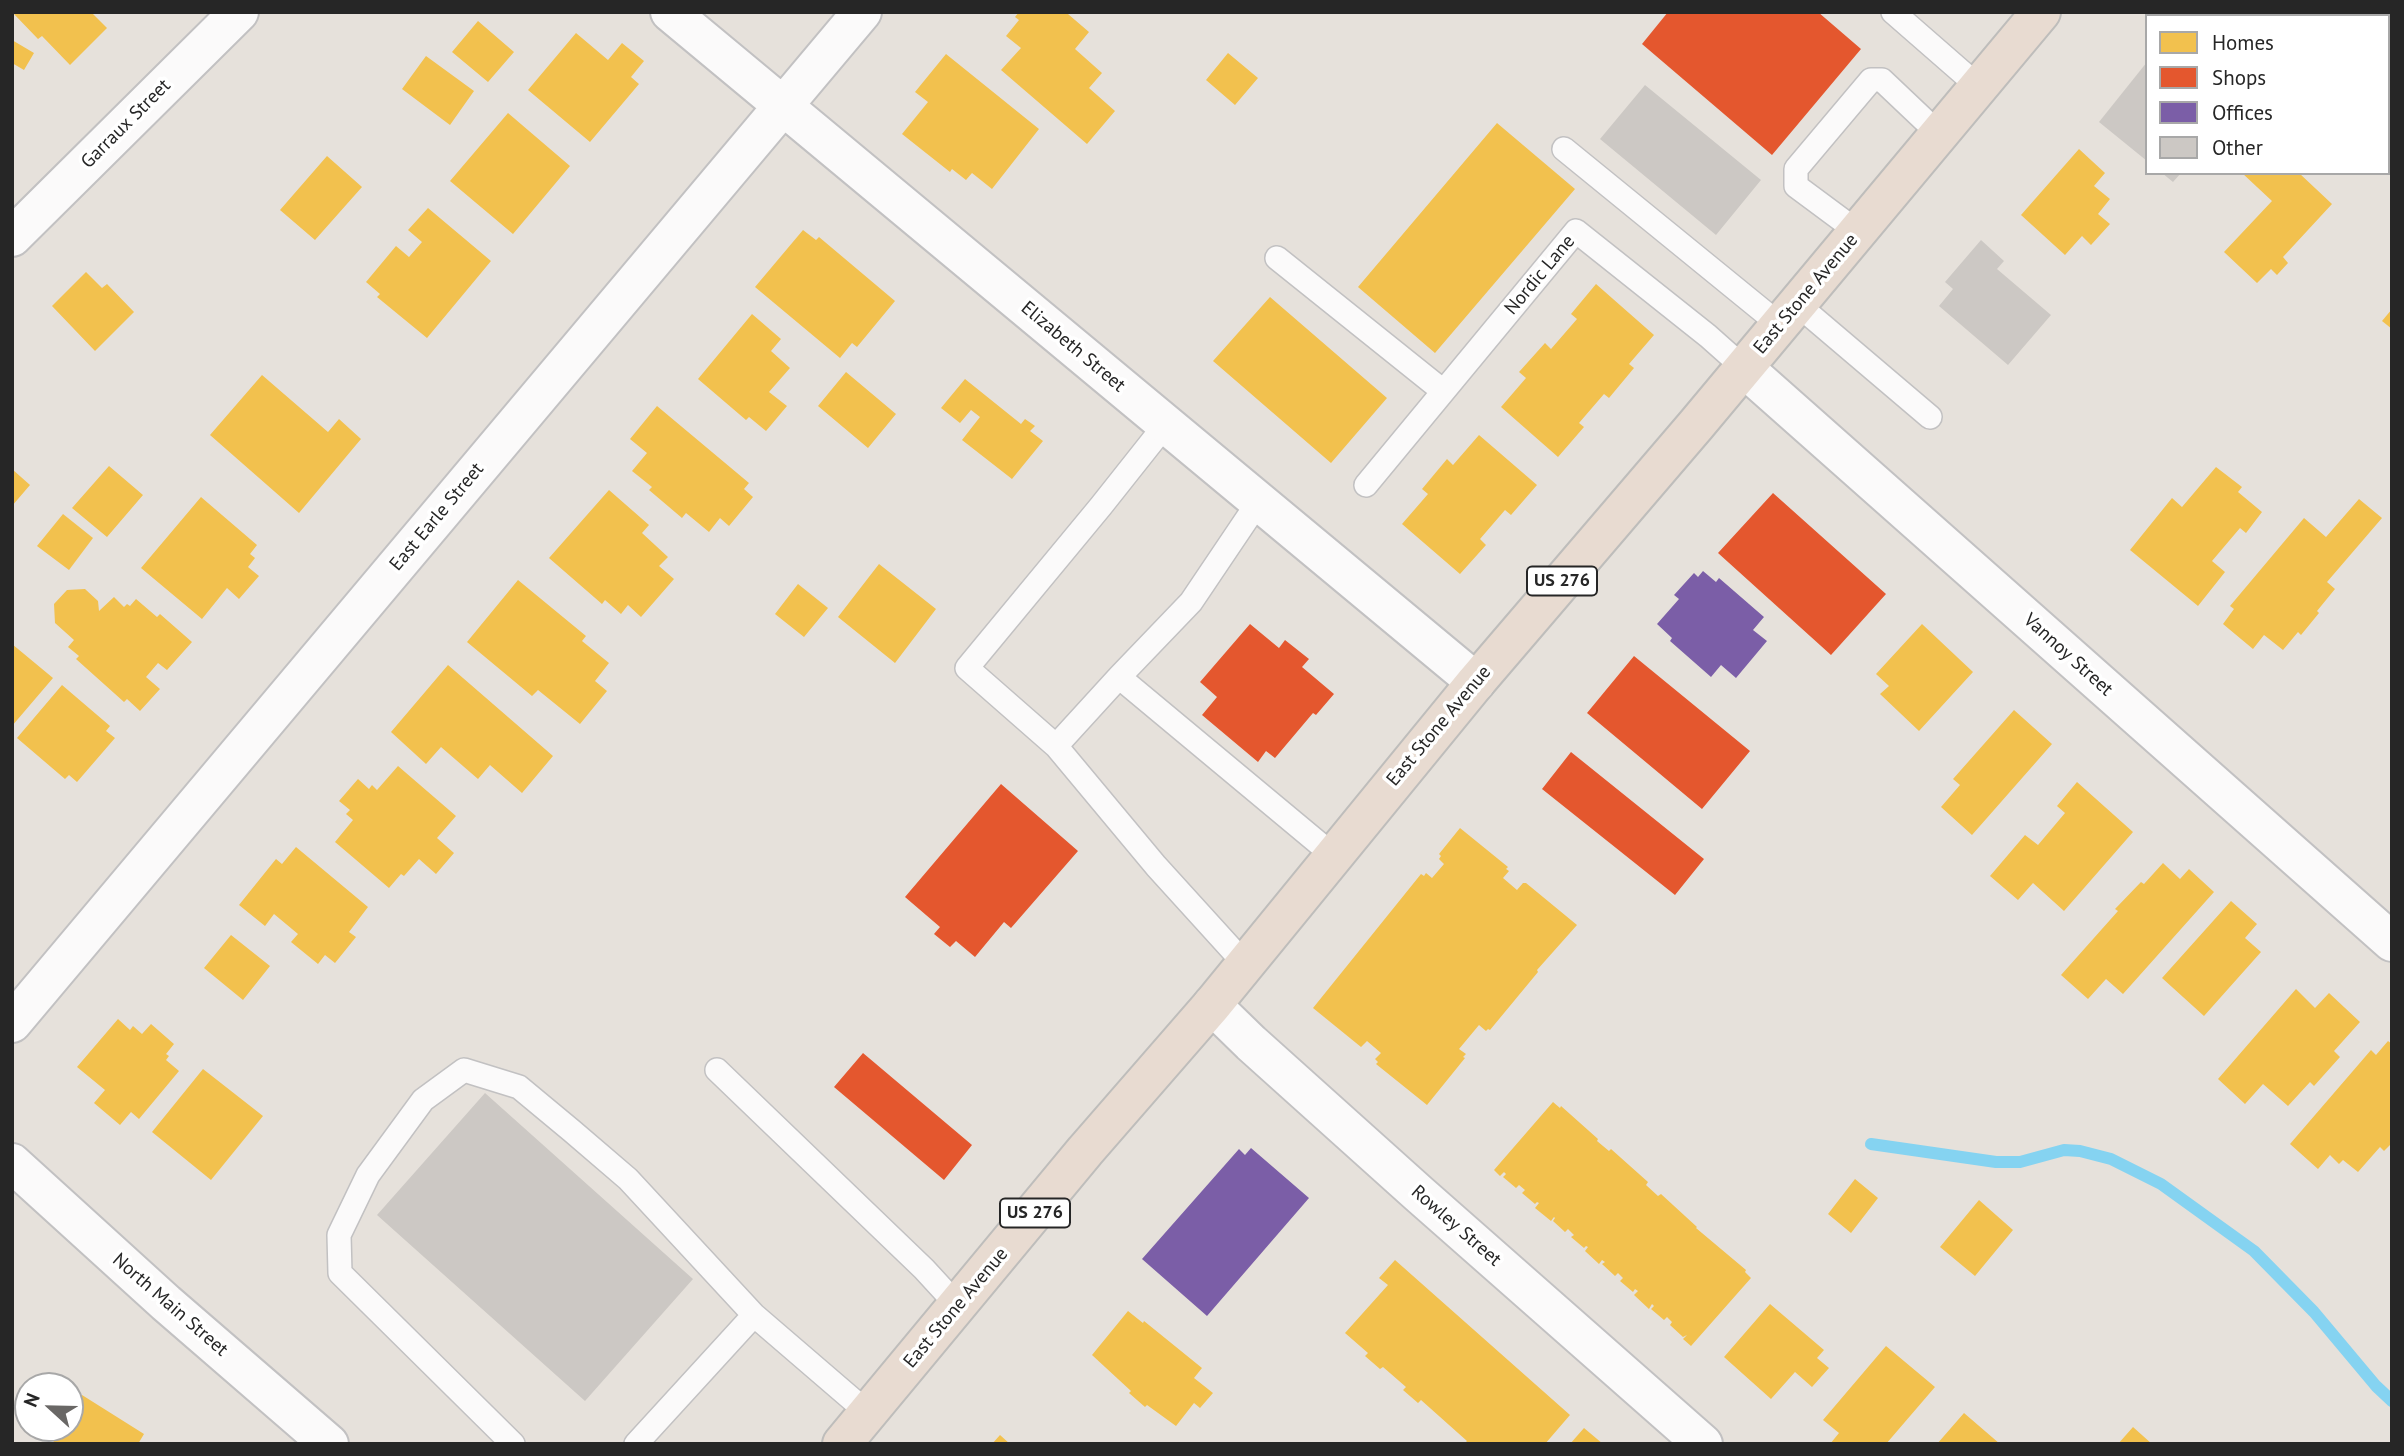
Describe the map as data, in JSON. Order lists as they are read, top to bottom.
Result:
{
  "streets": {
    "highway": ["East Stone Avenue", "US 276"],
    "street": [
      "Garraux Street",
      "Elizabeth Street",
      "East Earle Street",
      "Vannoy Street",
      "Rowley Street",
      "North Main Street"
    ],
    "lane": ["Nordic Lane"]
  },
  "crossings": [
    ["Nordic Lane", "East Stone Avenue"],
    ["Nordic Lane", "Vannoy Street"],
    ["East Stone Avenue", "Elizabeth Street"],
    ["East Stone Avenue", "Vannoy Street"],
    ["East Stone Avenue", "Rowley Street"],
    ["Elizabeth Street", "East Earle Street"]
  ],
  "legend": [
    "Homes",
    "Shops",
    "Offices",
    "Other"
  ],
  "north": "left"
}
